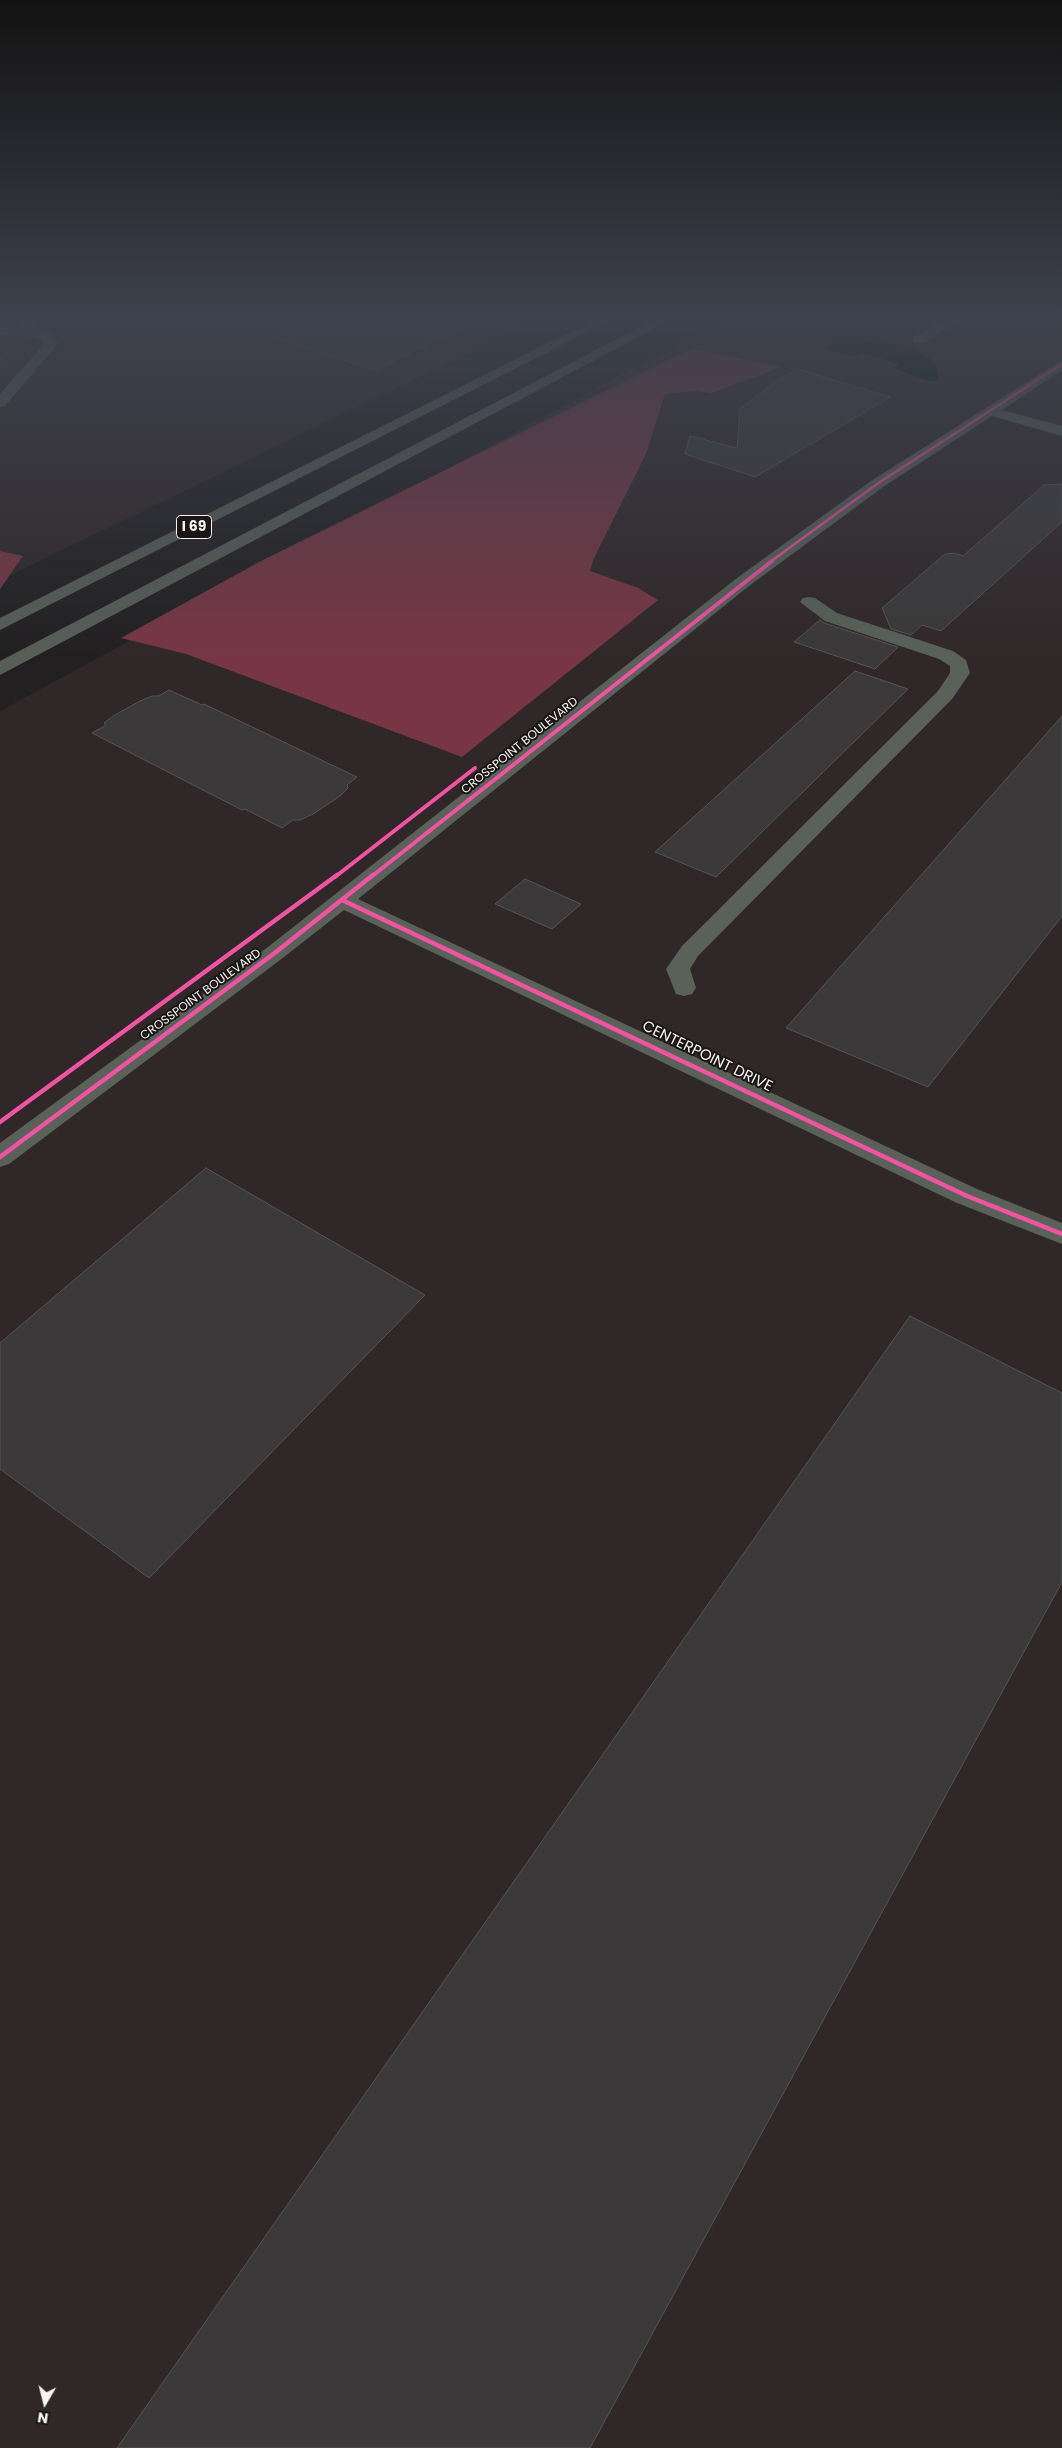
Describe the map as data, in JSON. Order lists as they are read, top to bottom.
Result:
{
  "streets": {
    "highway": ["I 69"],
    "street": ["CROSSPOINT BOULEVARD", "CENTERPOINT DRIVE"]
  },
  "crossings": [
    ["CROSSPOINT BOULEVARD", "CENTERPOINT DRIVE"]
  ],
  "north": "bottom"
}
